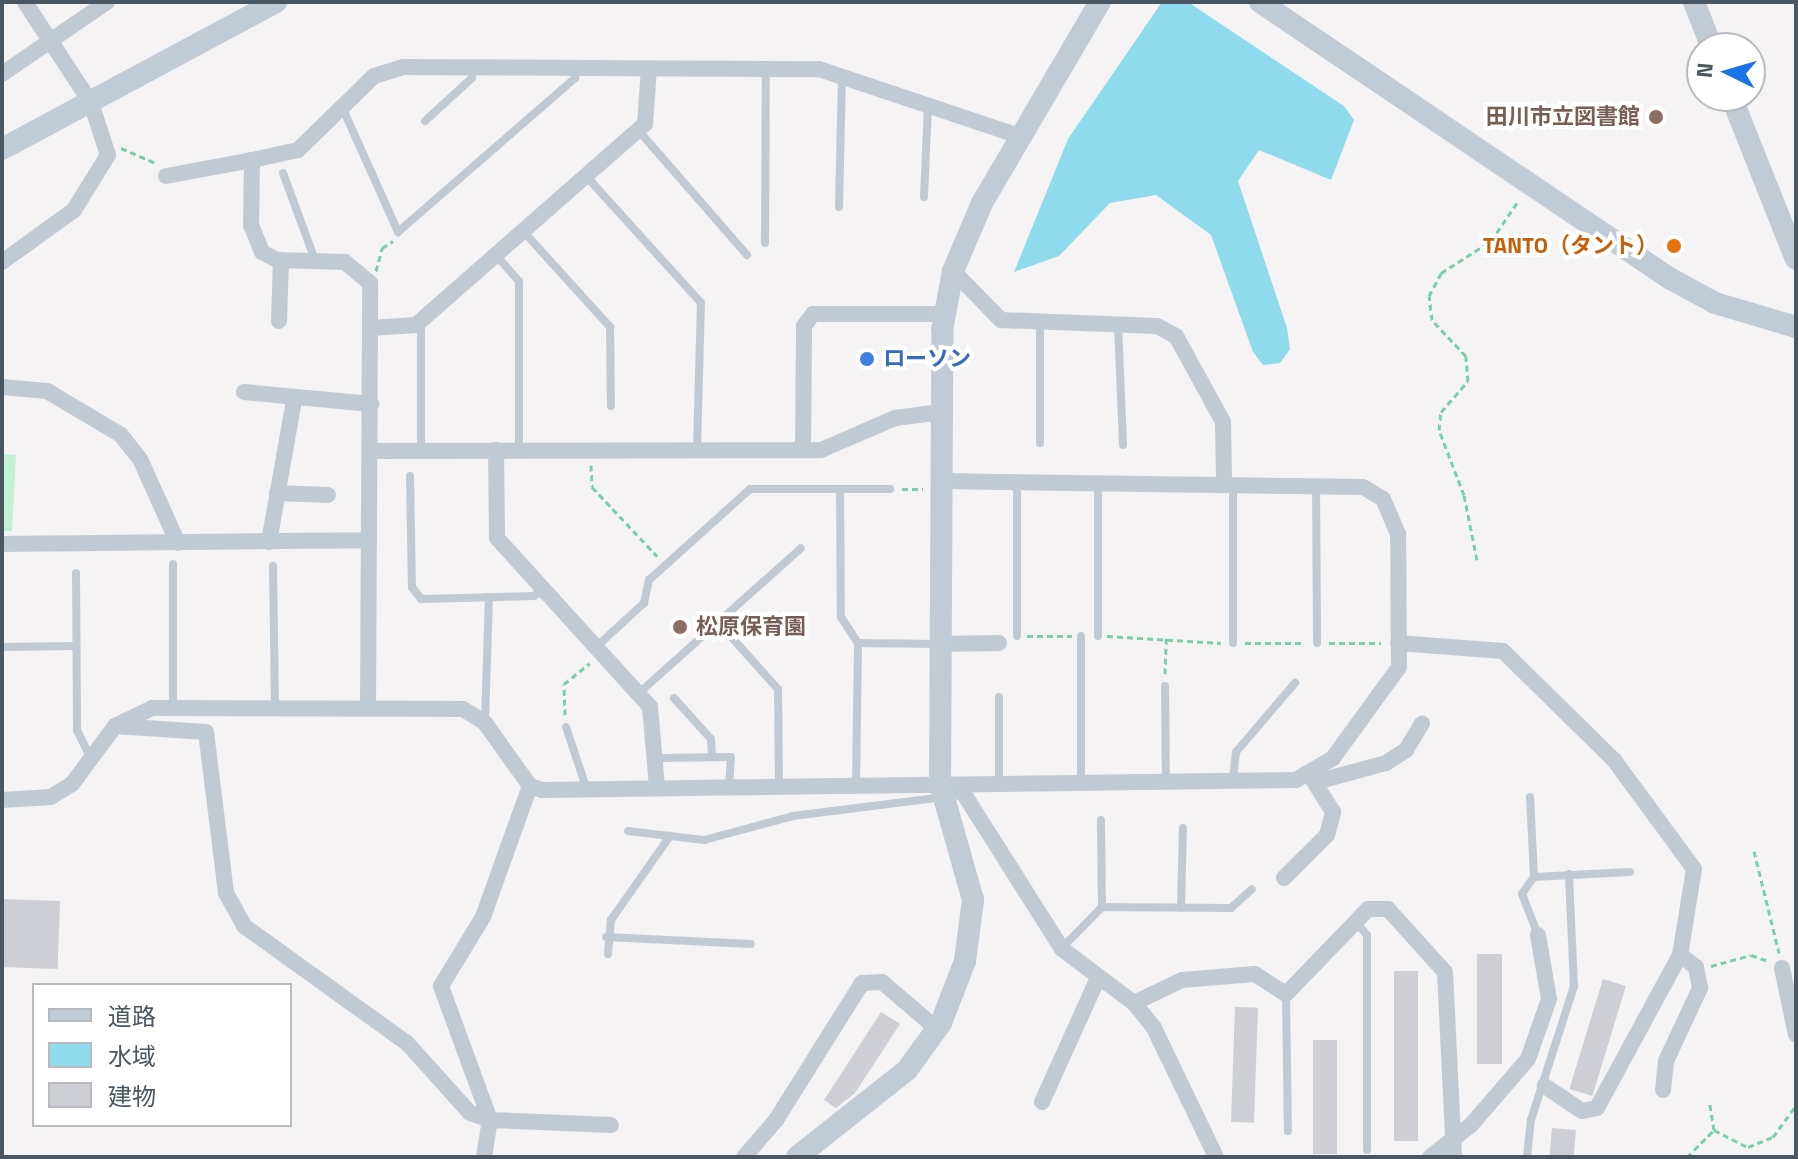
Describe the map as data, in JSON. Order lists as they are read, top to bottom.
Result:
{
  "places": [
    "田川市立図書館",
    "TANTO（タント）",
    "ローソン",
    "松原保育園"
  ],
  "legend": ["道路", "水域", "建物"],
  "north": "left"
}
